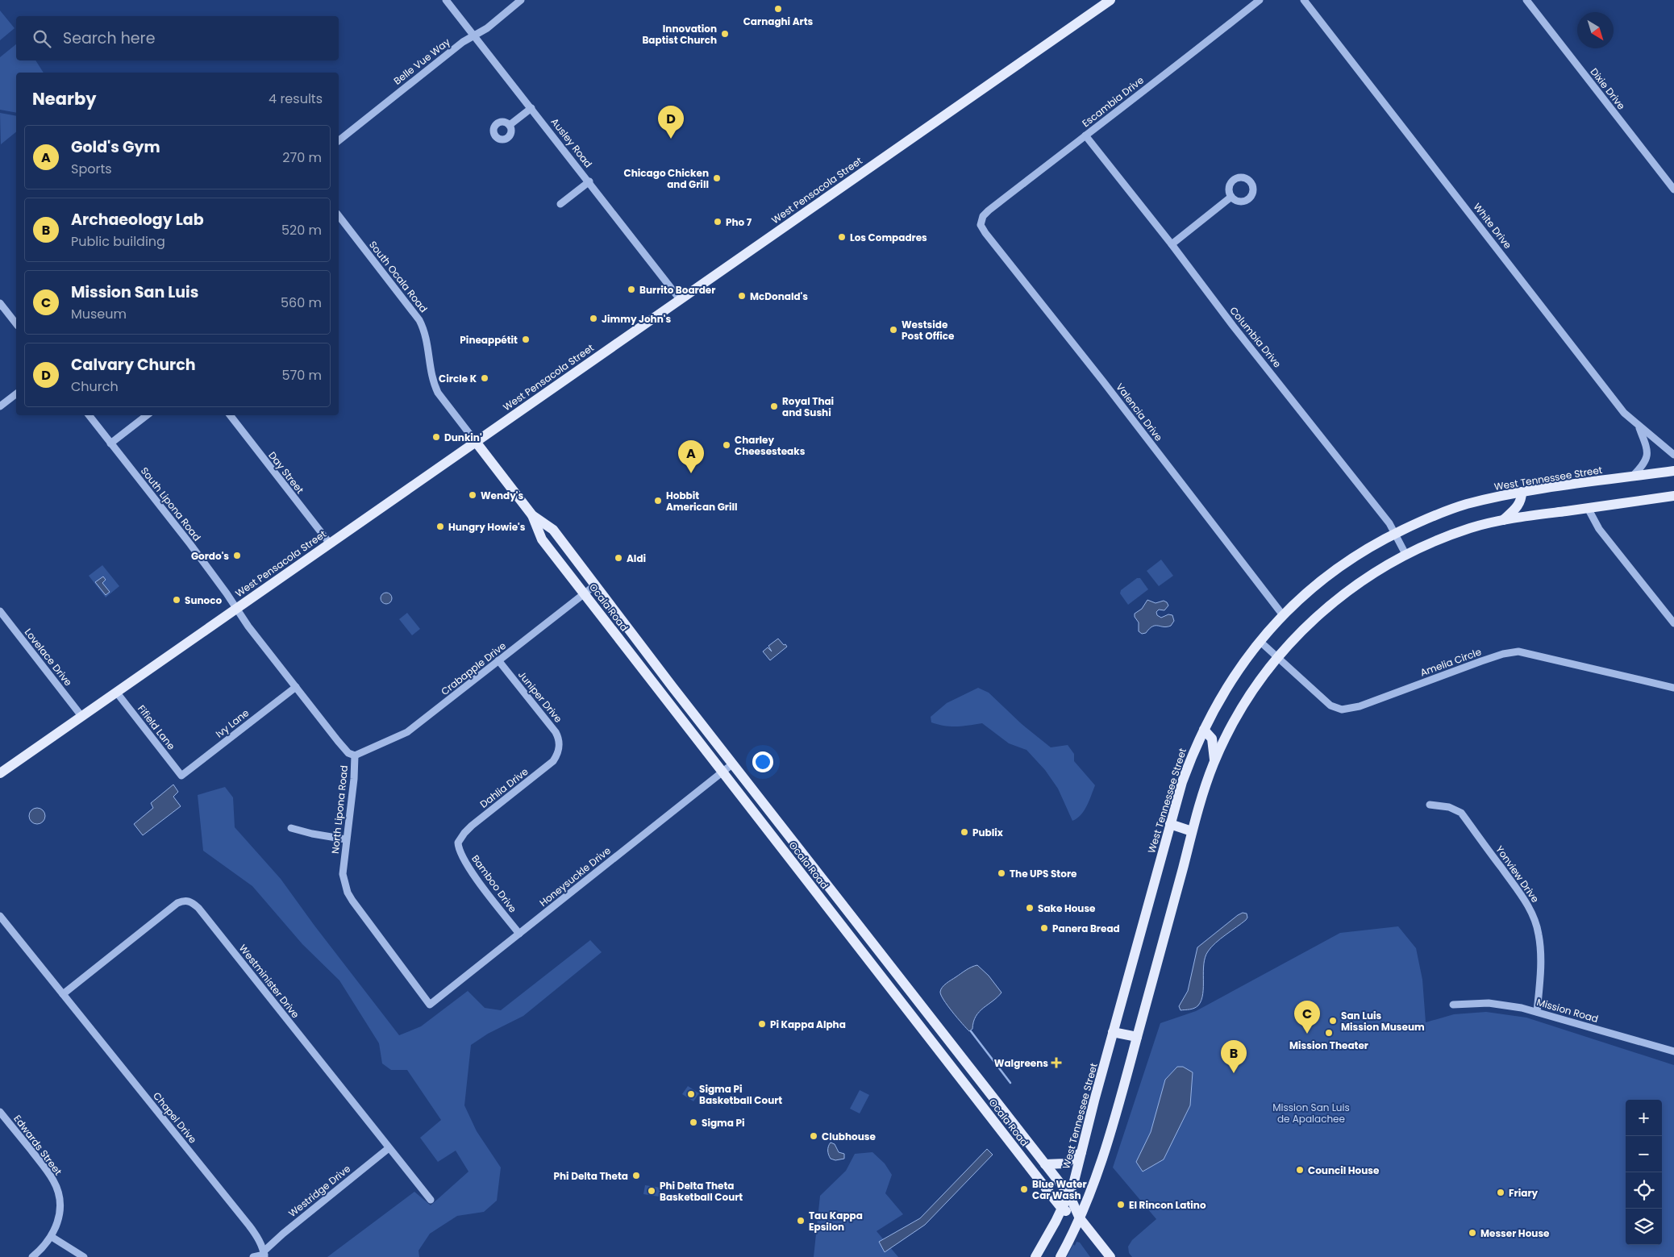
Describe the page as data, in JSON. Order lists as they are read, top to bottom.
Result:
{
  "streets": {
    "main road": ["West Pensacola Street", "West Tennessee Street", "Ocala Road"],
    "street": [
      "Belle Vue Way",
      "Dixie Drive",
      "Escambia Drive",
      "Ausley Road",
      "White Drive",
      "South Ocala Road",
      "Columbia Drive",
      "Valencia Drive",
      "Day Street",
      "South Lipona Road",
      "Lovelace Drive",
      "Amelia Circle",
      "Crabapple Drive",
      "Juniper Drive",
      "Ivy Lane",
      "Fifield Lane",
      "Dahlia Drive",
      "North Lipona Road",
      "Yonview Drive",
      "Honeysuckle Drive",
      "Bamboo Drive",
      "Westminister Drive",
      "Mission Road",
      "Chapel Drive",
      "Edwards Street",
      "Westridge Drive"
    ]
  },
  "crossings": [
    ["Belle Vue Way", "Ausley Road"],
    ["Escambia Drive", "Columbia Drive"],
    ["Escambia Drive", "Valencia Drive"],
    ["Ausley Road", "West Pensacola Street"],
    ["West Pensacola Street", "South Ocala Road"],
    ["West Pensacola Street", "Day Street"],
    ["West Pensacola Street", "South Lipona Road"],
    ["West Pensacola Street", "Ocala Road"],
    ["West Pensacola Street", "Lovelace Drive"],
    ["West Pensacola Street", "Fifield Lane"],
    ["West Pensacola Street", "North Lipona Road"],
    ["South Ocala Road", "Ocala Road"],
    ["Columbia Drive", "West Tennessee Street"],
    ["Valencia Drive", "West Tennessee Street"],
    ["West Tennessee Street", "Ocala Road"],
    ["West Tennessee Street", "Amelia Circle"],
    ["South Lipona Road", "North Lipona Road"],
    ["Ocala Road", "Crabapple Drive"],
    ["Ocala Road", "Honeysuckle Drive"],
    ["Crabapple Drive", "Juniper Drive"],
    ["Crabapple Drive", "North Lipona Road"],
    ["Juniper Drive", "Dahlia Drive"],
    ["Ivy Lane", "Fifield Lane"],
    ["Ivy Lane", "North Lipona Road"],
    ["Dahlia Drive", "Bamboo Drive"],
    ["North Lipona Road", "Honeysuckle Drive"],
    ["Yonview Drive", "Mission Road"],
    ["Honeysuckle Drive", "Bamboo Drive"],
    ["Westminister Drive", "Chapel Drive"],
    ["Westminister Drive", "Westridge Drive"],
    ["Chapel Drive", "Westridge Drive"]
  ],
  "parks": ["Mission San Luis de Apalachee"],
  "places": {
    "other": [
      "Carnaghi Arts",
      "Innovation Baptist Church",
      "Chicago Chicken and Grill",
      "Pho 7",
      "Los Compadres",
      "Burrito Boarder",
      "McDonald's",
      "Jimmy John's",
      "Westside Post Office",
      "Pineappétit",
      "Circle K",
      "Royal Thai and Sushi",
      "Dunkin'",
      "Charley Cheesesteaks",
      "Wendy's",
      "Hobbit American Grill",
      "Hungry Howie's",
      "Gordo's",
      "Aldi",
      "Sunoco",
      "Publix",
      "The UPS Store",
      "Sake House",
      "Panera Bread",
      "San Luis Mission Museum",
      "Pi Kappa Alpha",
      "Mission Theater",
      "Sigma Pi Basketball Court",
      "Sigma Pi",
      "Clubhouse",
      "Council House",
      "Phi Delta Theta",
      "Blue Water Car Wash",
      "Phi Delta Theta Basketball Court",
      "Friary",
      "El Rincon Latino",
      "Tau Kappa Epsilon",
      "Messer House"
    ],
    "health": ["Walgreens"]
  },
  "north": "bottom right",
  "page": {
    "search": "Search here",
    "heading": ["Nearby", "4 results"],
    "pins": [
      "D",
      "A",
      "C",
      "B"
    ],
    "list": [
      {
        "mark": "A",
        "name": "Gold's Gym",
        "note": "Sports",
        "value": "270 m"
      },
      {
        "mark": "B",
        "name": "Archaeology Lab",
        "note": "Public building",
        "value": "520 m"
      },
      {
        "mark": "C",
        "name": "Mission San Luis",
        "note": "Museum",
        "value": "560 m"
      },
      {
        "mark": "D",
        "name": "Calvary Church",
        "note": "Church",
        "value": "570 m"
      }
    ],
    "map_buttons": ["+", "−"]
  }
}
